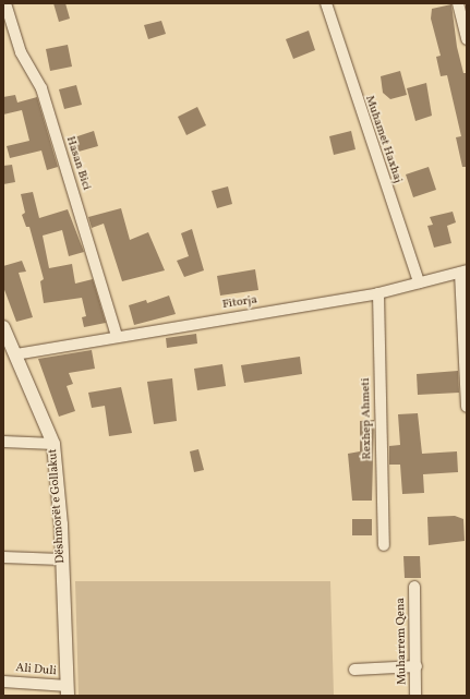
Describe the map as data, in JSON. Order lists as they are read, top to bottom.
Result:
{
  "streets": {
    "street": [
      "Muhamet Haxhaj",
      "Hasan Bici",
      "Fitorja",
      "Rexhep Ahmeti",
      "Dëshmorët e Gollakut",
      "Muharrem Qena",
      "Ali Duli"
    ]
  },
  "crossings": [
    ["Muhamet Haxhaj", "Fitorja"],
    ["Hasan Bici", "Fitorja"],
    ["Fitorja", "Rexhep Ahmeti"],
    ["Fitorja", "Dëshmorët e Gollakut"],
    ["Dëshmorët e Gollakut", "Ali Duli"]
  ]
}
